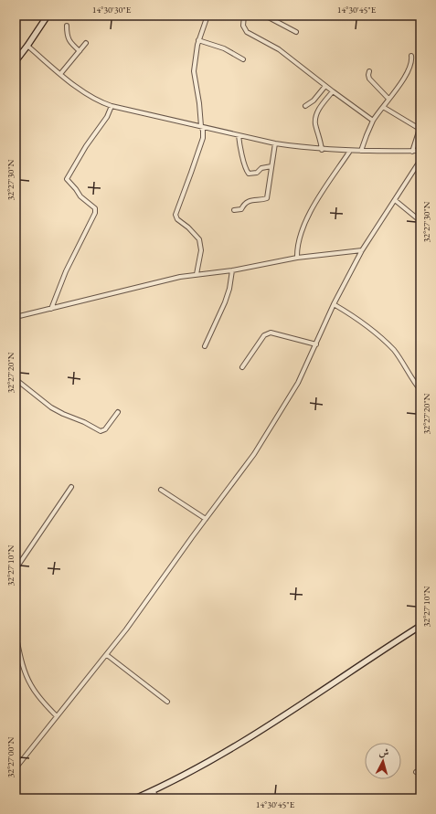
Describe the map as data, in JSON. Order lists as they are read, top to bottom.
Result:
{
  "north": "top",
  "coordinates": [
    "14°30'30\"E",
    "14°30'45\"E",
    "32°27'30\"N",
    "32°27'20\"N",
    "32°27'10\"N",
    "32°27'00\"N"
  ]
}
